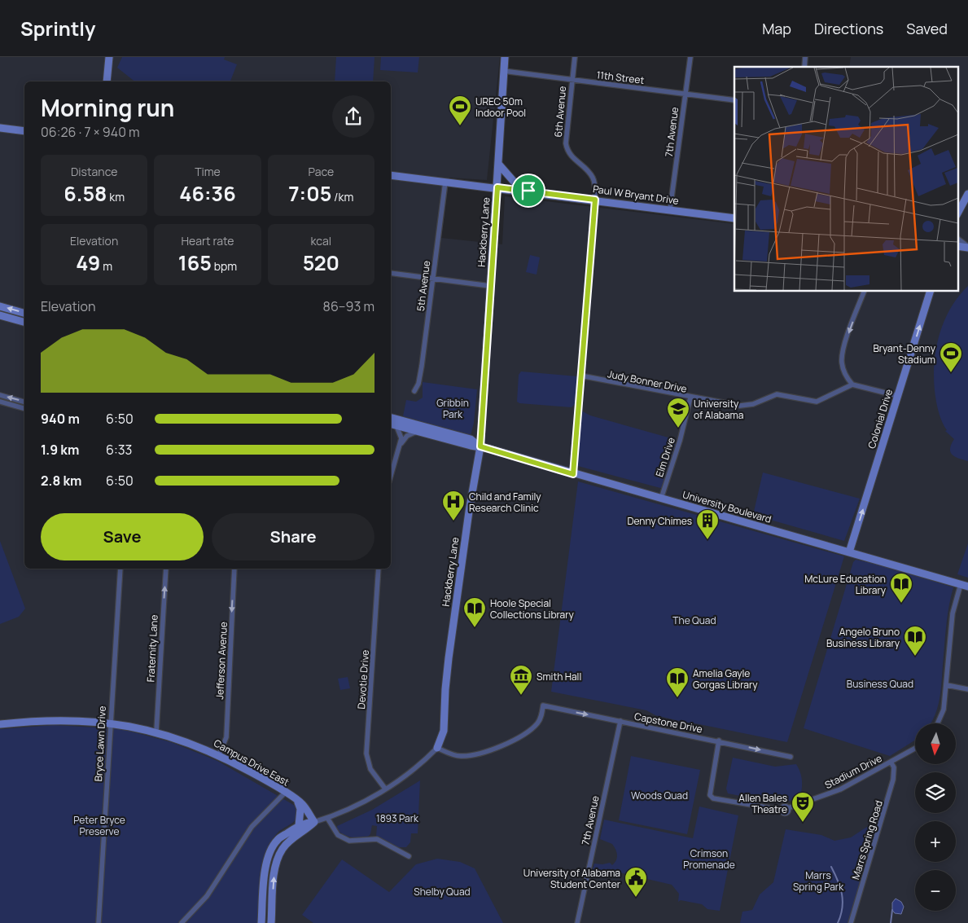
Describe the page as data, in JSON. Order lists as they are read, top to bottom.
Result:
{
  "streets": {
    "main road": [
      "Paul W Bryant Drive",
      "Hackberry Lane",
      "Colonial Drive",
      "University Boulevard",
      "Campus Drive East"
    ],
    "street": [
      "11th Street",
      "6th Avenue",
      "7th Avenue",
      "5th Avenue",
      "Judy Bonner Drive",
      "Elm Drive",
      "Fraternity Lane",
      "Jefferson Avenue",
      "Devotie Drive",
      "Capstone Drive",
      "Bryce Lawn Drive",
      "Stadium Drive",
      "Marrs Spring Road"
    ]
  },
  "crossings": [
    ["11th Street", "6th Avenue"],
    ["11th Street", "7th Avenue"],
    ["11th Street", "Hackberry Lane"],
    ["6th Avenue", "Paul W Bryant Drive"],
    ["6th Avenue", "Judy Bonner Drive"],
    ["6th Avenue", "University Boulevard"],
    ["7th Avenue", "Paul W Bryant Drive"],
    ["7th Avenue", "Capstone Drive"],
    ["Paul W Bryant Drive", "Hackberry Lane"],
    ["Paul W Bryant Drive", "5th Avenue"],
    ["Hackberry Lane", "University Boulevard"],
    ["Hackberry Lane", "Devotie Drive"],
    ["Hackberry Lane", "Capstone Drive"],
    ["Hackberry Lane", "Campus Drive East"],
    ["Judy Bonner Drive", "Elm Drive"],
    ["Colonial Drive", "University Boulevard"],
    ["Elm Drive", "University Boulevard"],
    ["Fraternity Lane", "Campus Drive East"],
    ["Jefferson Avenue", "Campus Drive East"],
    ["Capstone Drive", "Stadium Drive"],
    ["Bryce Lawn Drive", "Campus Drive East"],
    ["Stadium Drive", "Marrs Spring Road"]
  ],
  "one_way": [
    "Colonial Drive",
    "Fraternity Lane",
    "Jefferson Avenue",
    "Capstone Drive"
  ],
  "parks": [
    "Gribbin Park",
    "The Quad",
    "Business Quad",
    "Woods Quad",
    "1893 Park",
    "Peter Bryce Preserve",
    "Crimson Promenade",
    "Marrs Spring Park",
    "Shelby Quad"
  ],
  "places": {
    "sports": ["UREC 50m Indoor Pool", "Bryant-Denny Stadium"],
    "school or university": ["University of Alabama"],
    "hospital": ["Child and Family Research Clinic"],
    "building": ["Denny Chimes"],
    "library": [
      "McLure Education Library",
      "Hoole Special Collections Library",
      "Angelo Bruno Business Library",
      "Amelia Gayle Gorgas Library"
    ],
    "museum": ["Smith Hall"],
    "theatre": ["Allen Bales Theatre"],
    "public building": ["University of Alabama Student Center"]
  },
  "north": "bottom",
  "page": {
    "header": "Sprintly",
    "nav": ["Map", "Directions", "Saved"],
    "heading": ["Morning run", "06:26 · 7 × 940 m"],
    "stats": [
      ["Distance", "6.58 km"],
      ["Time", "46:36"],
      ["Pace", "7:05 /km"],
      ["Elevation", "49 m"],
      ["Heart rate", "165 bpm"],
      ["kcal", "520"]
    ],
    "chart": ["Elevation", "86–93 m"],
    "list": [
      {
        "name": "940 m",
        "note": "6:50"
      },
      {
        "name": "1.9 km",
        "note": "6:33"
      },
      {
        "name": "2.8 km",
        "note": "6:50"
      }
    ],
    "buttons": ["Save", "Share"],
    "map_buttons": ["+", "−"]
  }
}
